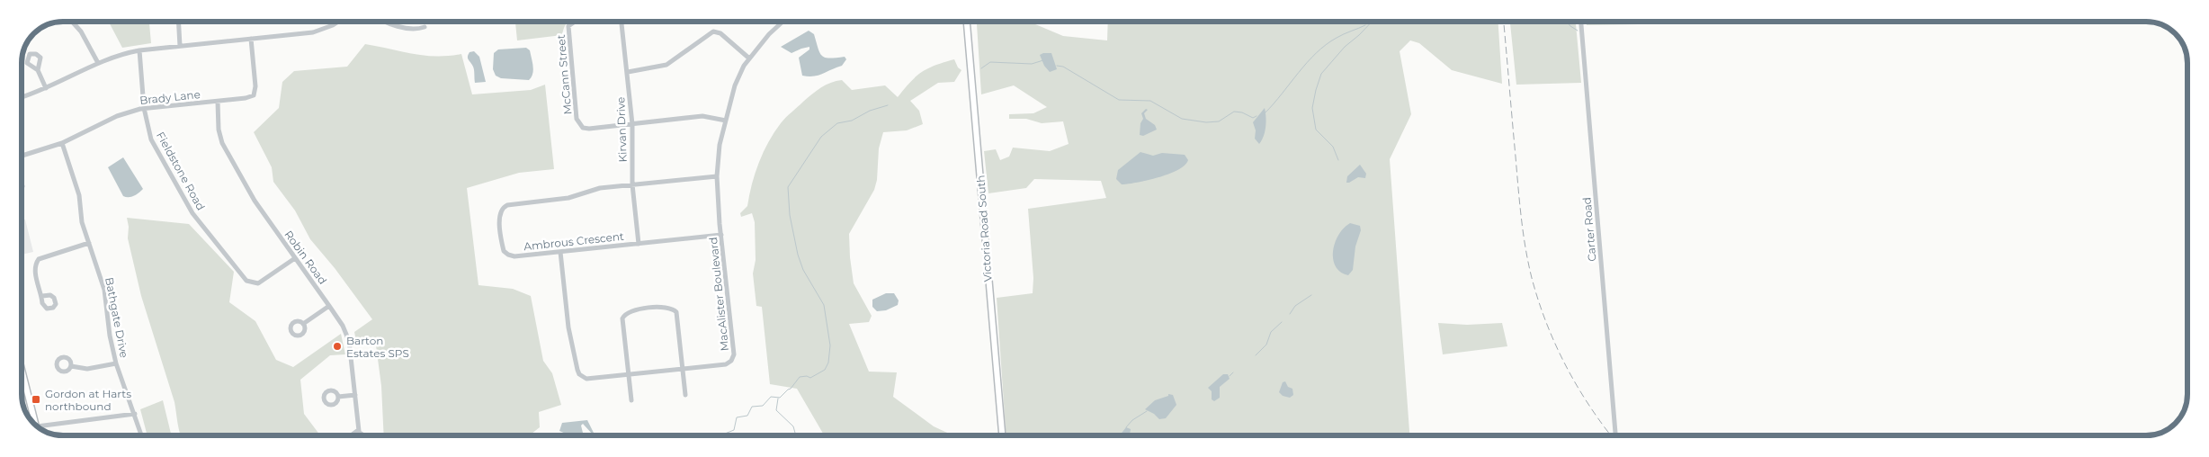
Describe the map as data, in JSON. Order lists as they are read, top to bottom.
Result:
{
  "streets": {
    "main road": ["Victoria Road South"],
    "street": [
      "McCann Street",
      "Brady Lane",
      "Kirvan Drive",
      "Fieldstone Road",
      "Carter Road",
      "Ambrous Crescent",
      "Robin Road",
      "MacAlister Boulevard",
      "Bathgate Drive"
    ]
  },
  "crossings": [
    ["McCann Street", "Kirvan Drive"],
    ["McCann Street", "MacAlister Boulevard"],
    ["Brady Lane", "Fieldstone Road"],
    ["Brady Lane", "Robin Road"],
    ["Brady Lane", "Bathgate Drive"],
    ["Kirvan Drive", "Ambrous Crescent"],
    ["Fieldstone Road", "Robin Road"],
    ["Ambrous Crescent", "MacAlister Boulevard"]
  ],
  "places": {
    "other": ["Barton Estates SPS"],
    "transit": ["Gordon at Harts northbound"]
  }
}
